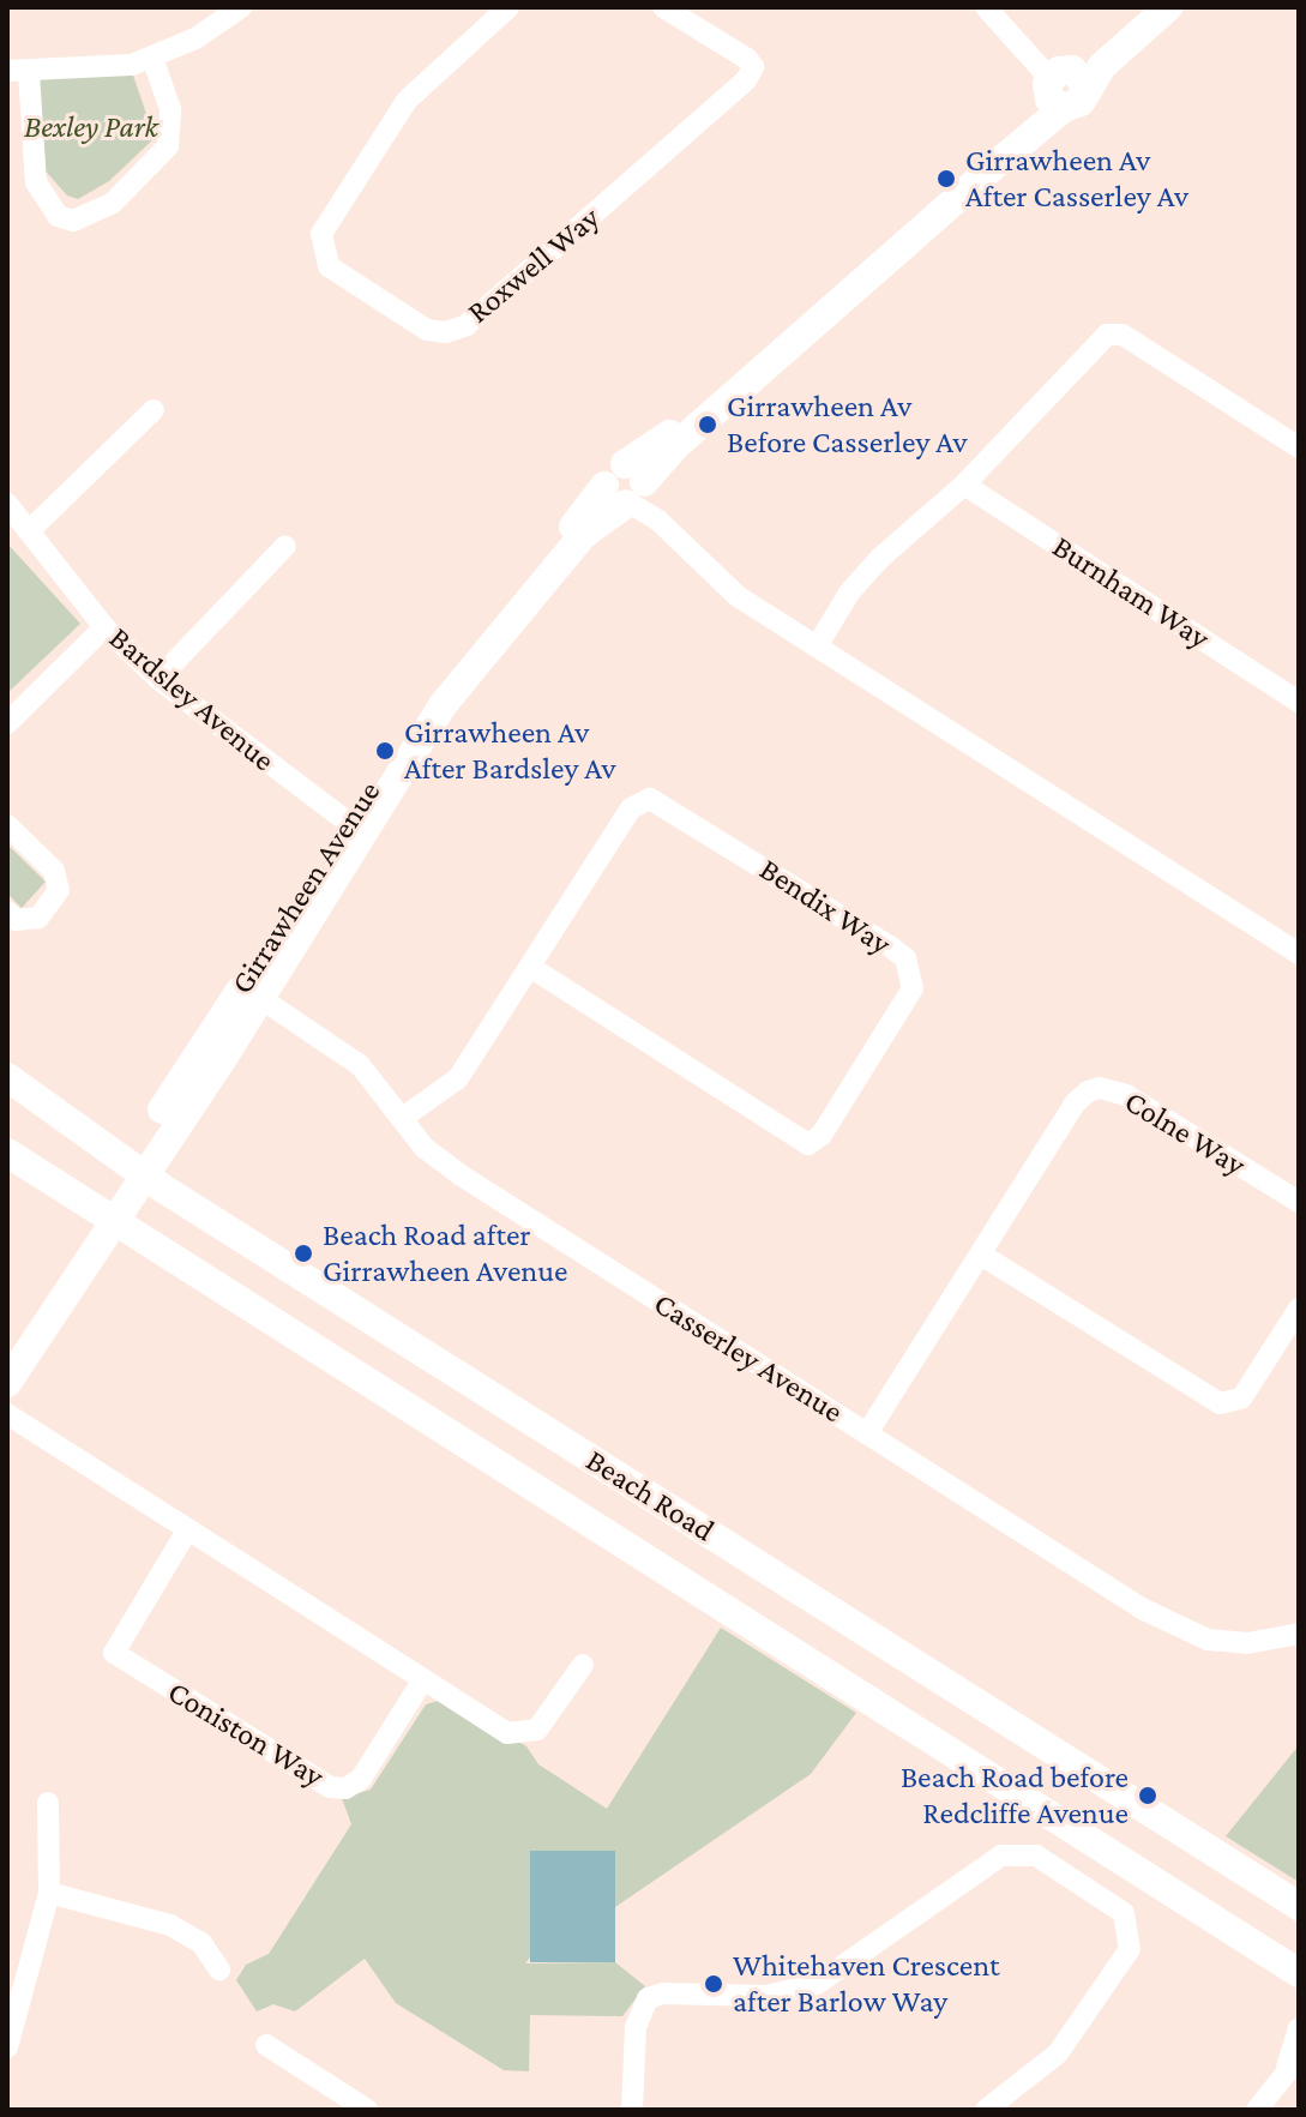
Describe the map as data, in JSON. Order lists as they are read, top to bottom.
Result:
{
  "streets": {
    "main road": ["Girrawheen Avenue", "Beach Road"],
    "street": [
      "Roxwell Way",
      "Burnham Way",
      "Bardsley Avenue",
      "Bendix Way",
      "Colne Way",
      "Casserley Avenue",
      "Coniston Way"
    ]
  },
  "crossings": [
    ["Bardsley Avenue", "Girrawheen Avenue"],
    ["Girrawheen Avenue", "Casserley Avenue"],
    ["Girrawheen Avenue", "Beach Road"],
    ["Bendix Way", "Casserley Avenue"],
    ["Colne Way", "Casserley Avenue"]
  ],
  "parks": ["Bexley Park"],
  "places": [
    "Girrawheen Av After Casserley Av",
    "Girrawheen Av Before Casserley Av",
    "Girrawheen Av After Bardsley Av",
    "Beach Road after Girrawheen Avenue",
    "Beach Road before Redcliffe Avenue",
    "Whitehaven Crescent after Barlow Way"
  ]
}
